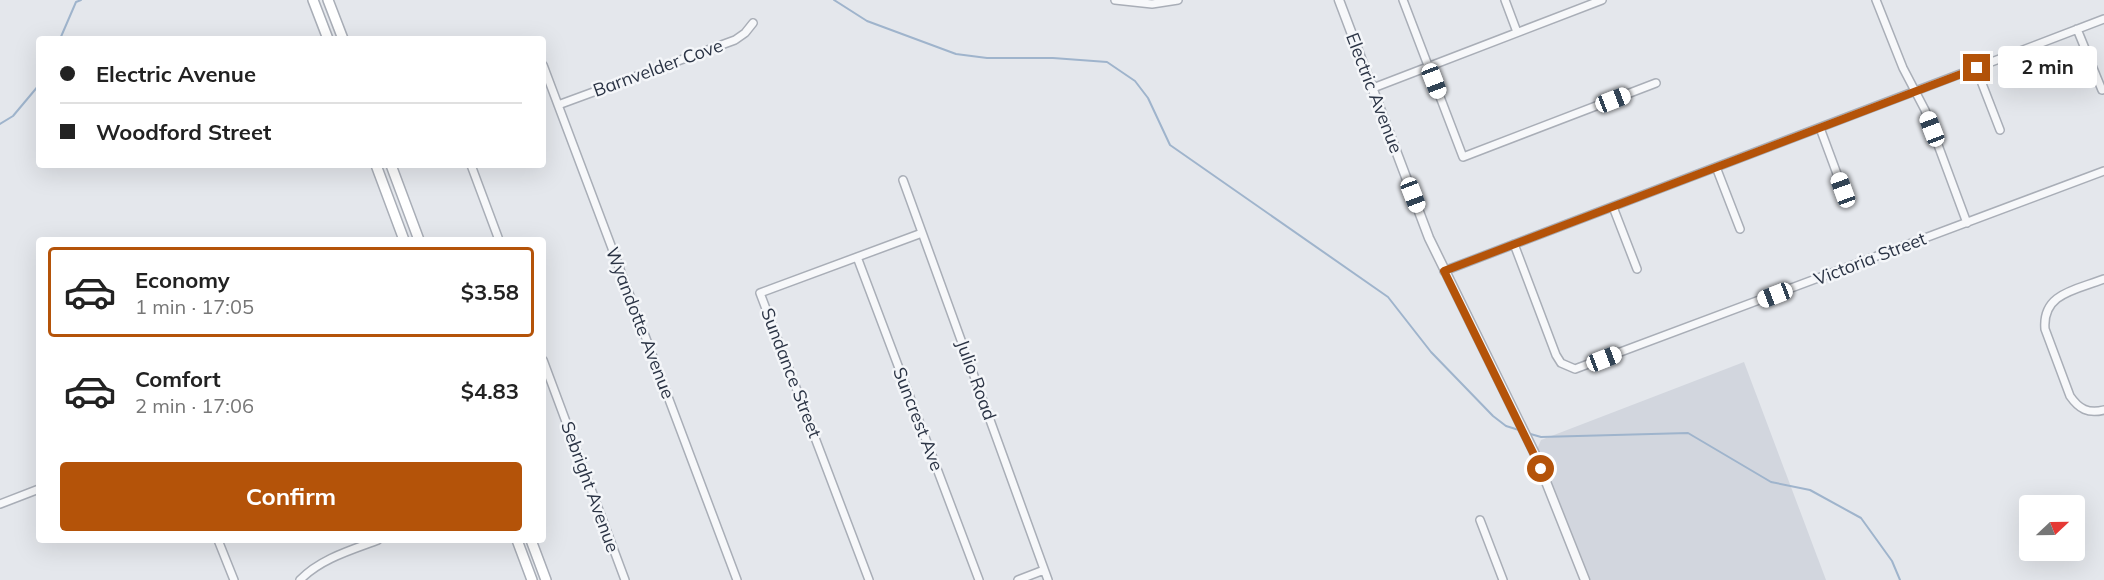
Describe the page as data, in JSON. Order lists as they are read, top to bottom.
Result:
{
  "streets": {
    "street": [
      "Barnvelder Cove",
      "Electric Avenue",
      "Victoria Street",
      "Wyandotte Avenue",
      "Sundance Street",
      "Julio Road",
      "Suncrest Ave",
      "Sebright Avenue"
    ]
  },
  "crossings": [
    ["Barnvelder Cove", "Wyandotte Avenue"],
    ["Sundance Street", "Julio Road"],
    ["Sundance Street", "Suncrest Ave"]
  ],
  "north": "right",
  "page": {
    "banner": ["Electric Avenue", "Woodford Street"],
    "bubble": "2 min",
    "list": [
      {
        "name": "Economy",
        "note": "1 min · 17:05",
        "value": "$3.58"
      },
      {
        "name": "Comfort",
        "note": "2 min · 17:06",
        "value": "$4.83"
      }
    ],
    "buttons": "Confirm"
  }
}
